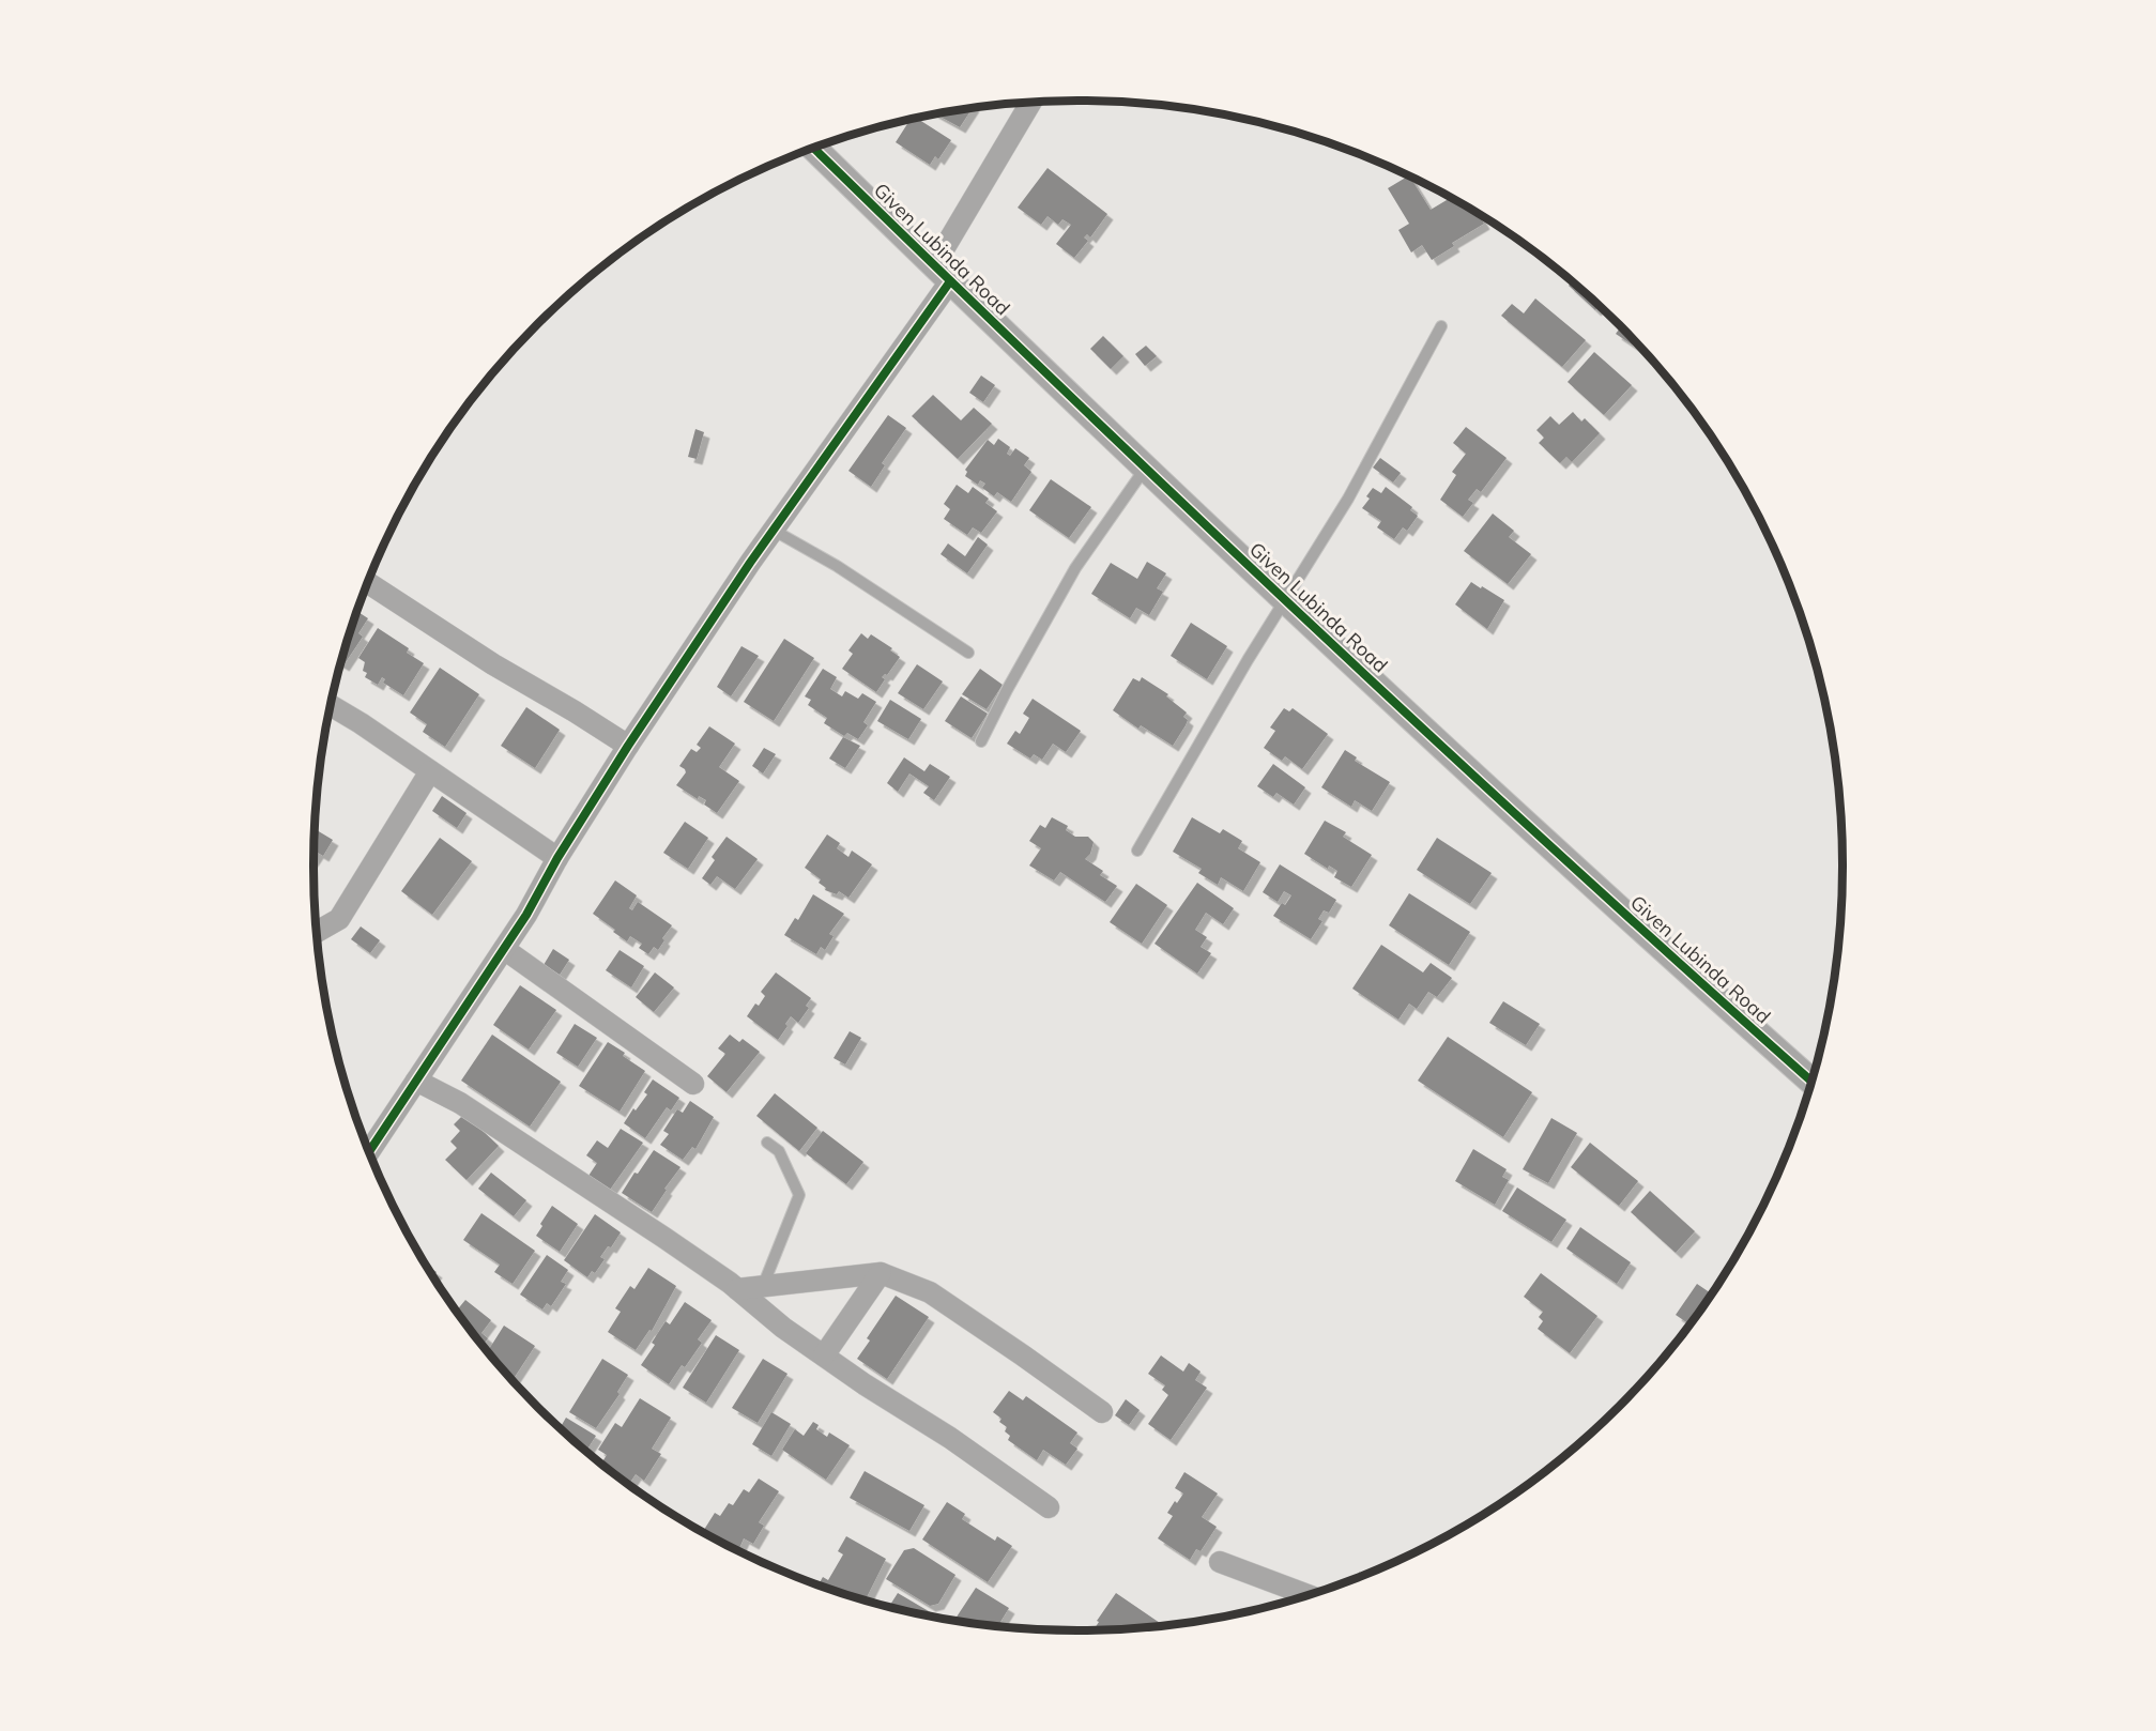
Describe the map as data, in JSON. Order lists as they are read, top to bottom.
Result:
{
  "streets": {
    "street": ["Given Lubinda Road"]
  }
}
